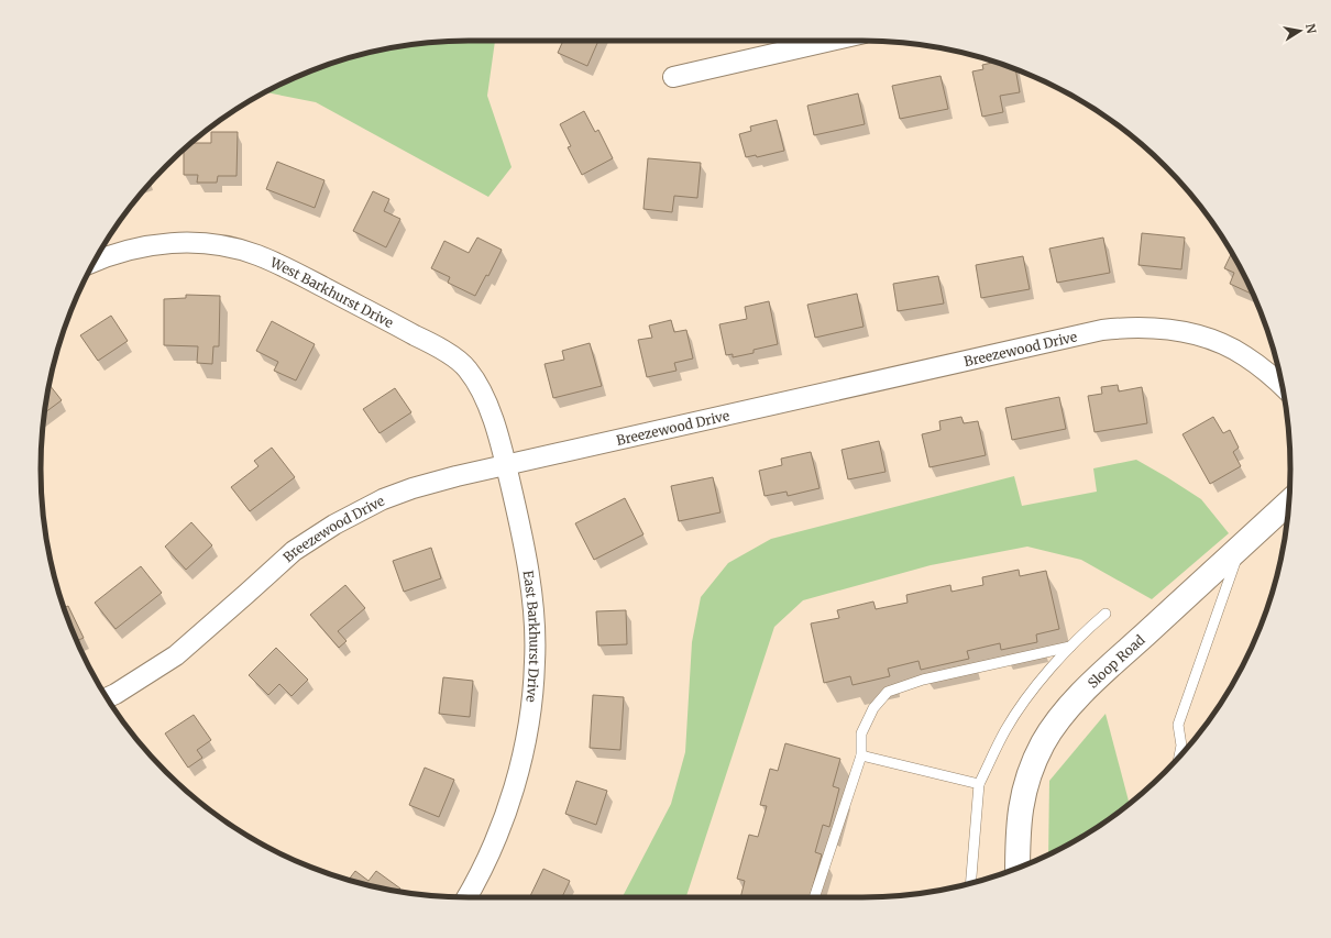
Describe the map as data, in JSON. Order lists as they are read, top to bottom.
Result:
{
  "streets": {
    "street": [
      "West Barkhurst Drive",
      "Breezewood Drive",
      "East Barkhurst Drive",
      "Sloop Road"
    ]
  },
  "crossings": [
    ["West Barkhurst Drive", "Breezewood Drive"],
    ["West Barkhurst Drive", "East Barkhurst Drive"],
    ["Breezewood Drive", "East Barkhurst Drive"]
  ],
  "north": "right"
}
